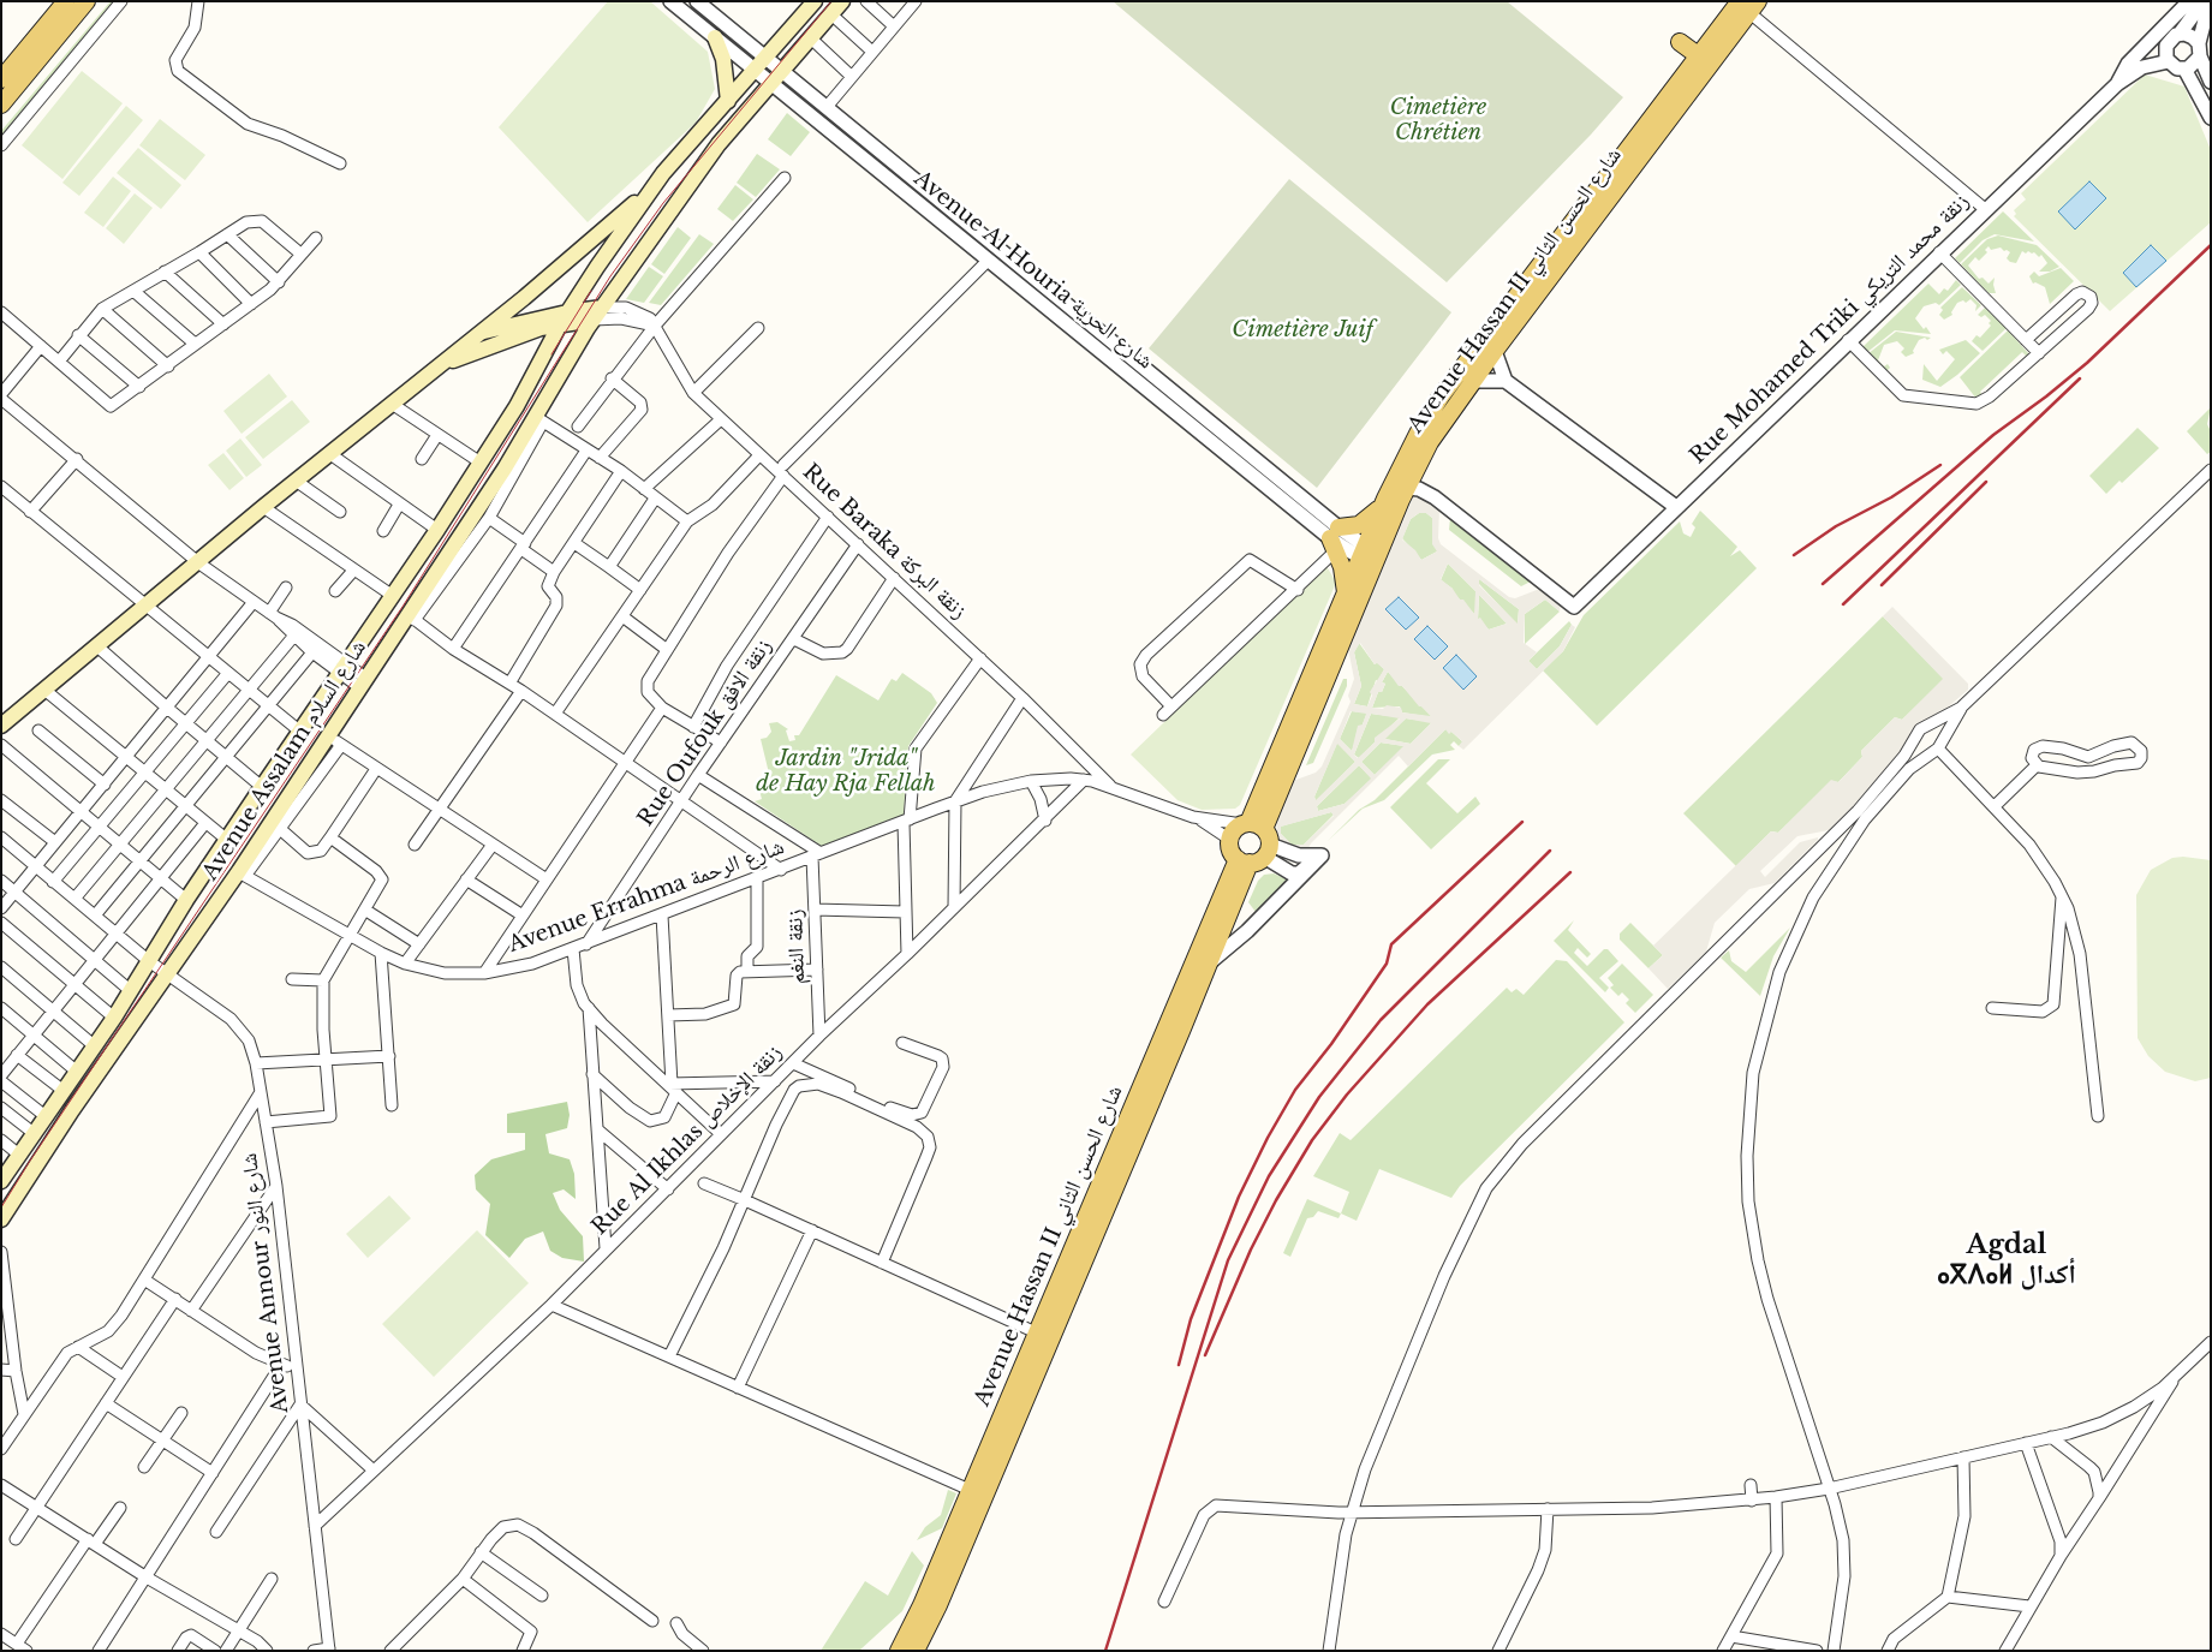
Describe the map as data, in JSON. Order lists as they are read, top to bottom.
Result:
{
  "streets": {
    "main road": ["Avenue Hassan II شارع الحسن الثاني", "Avenue Assalam شارع السلام"],
    "street": [
      "Avenue Al Houria شارع الحرية",
      "Rue Mohamed Triki زنقة محمد التريكي",
      "Rue Baraka زنقة البركة",
      "Rue Oufouk زنقة الافق",
      "Avenue Errahma شارع الرحمة",
      "زنقة النغم",
      "Rue Al Ikhlas زنقة الإخلاص",
      "Avenue Annour شارع النور"
    ]
  },
  "crossings": [
    ["Avenue Al Houria شارع الحرية", "Avenue Hassan II شارع الحسن الثاني"],
    ["Avenue Al Houria شارع الحرية", "Avenue Assalam شارع السلام"],
    ["Avenue Hassan II شارع الحسن الثاني", "Rue Mohamed Triki زنقة محمد التريكي"],
    ["Avenue Hassan II شارع الحسن الثاني", "Avenue Errahma شارع الرحمة"],
    ["Rue Baraka زنقة البركة", "Rue Oufouk زنقة الافق"],
    ["Rue Baraka زنقة البركة", "Avenue Assalam شارع السلام"],
    ["Rue Baraka زنقة البركة", "Avenue Errahma شارع الرحمة"],
    ["Rue Oufouk زنقة الافق", "Avenue Errahma شارع الرحمة"],
    ["Avenue Assalam شارع السلام", "Avenue Errahma شارع الرحمة"],
    ["Avenue Assalam شارع السلام", "Avenue Annour شارع النور"],
    ["Avenue Errahma شارع الرحمة", "زنقة النغم"],
    ["Avenue Errahma شارع الرحمة", "Rue Al Ikhlas زنقة الإخلاص"],
    ["زنقة النغم", "Rue Al Ikhlas زنقة الإخلاص"],
    ["Rue Al Ikhlas زنقة الإخلاص", "Avenue Annour شارع النور"]
  ],
  "districts": ["Agdal ⴰⴳⴷⴰⵍ أكدال"],
  "parks": ["Cimetière Chrétien", "Cimetière Juif", "Jardin \"Jrida\" de Hay Rja Fellah"]
}
